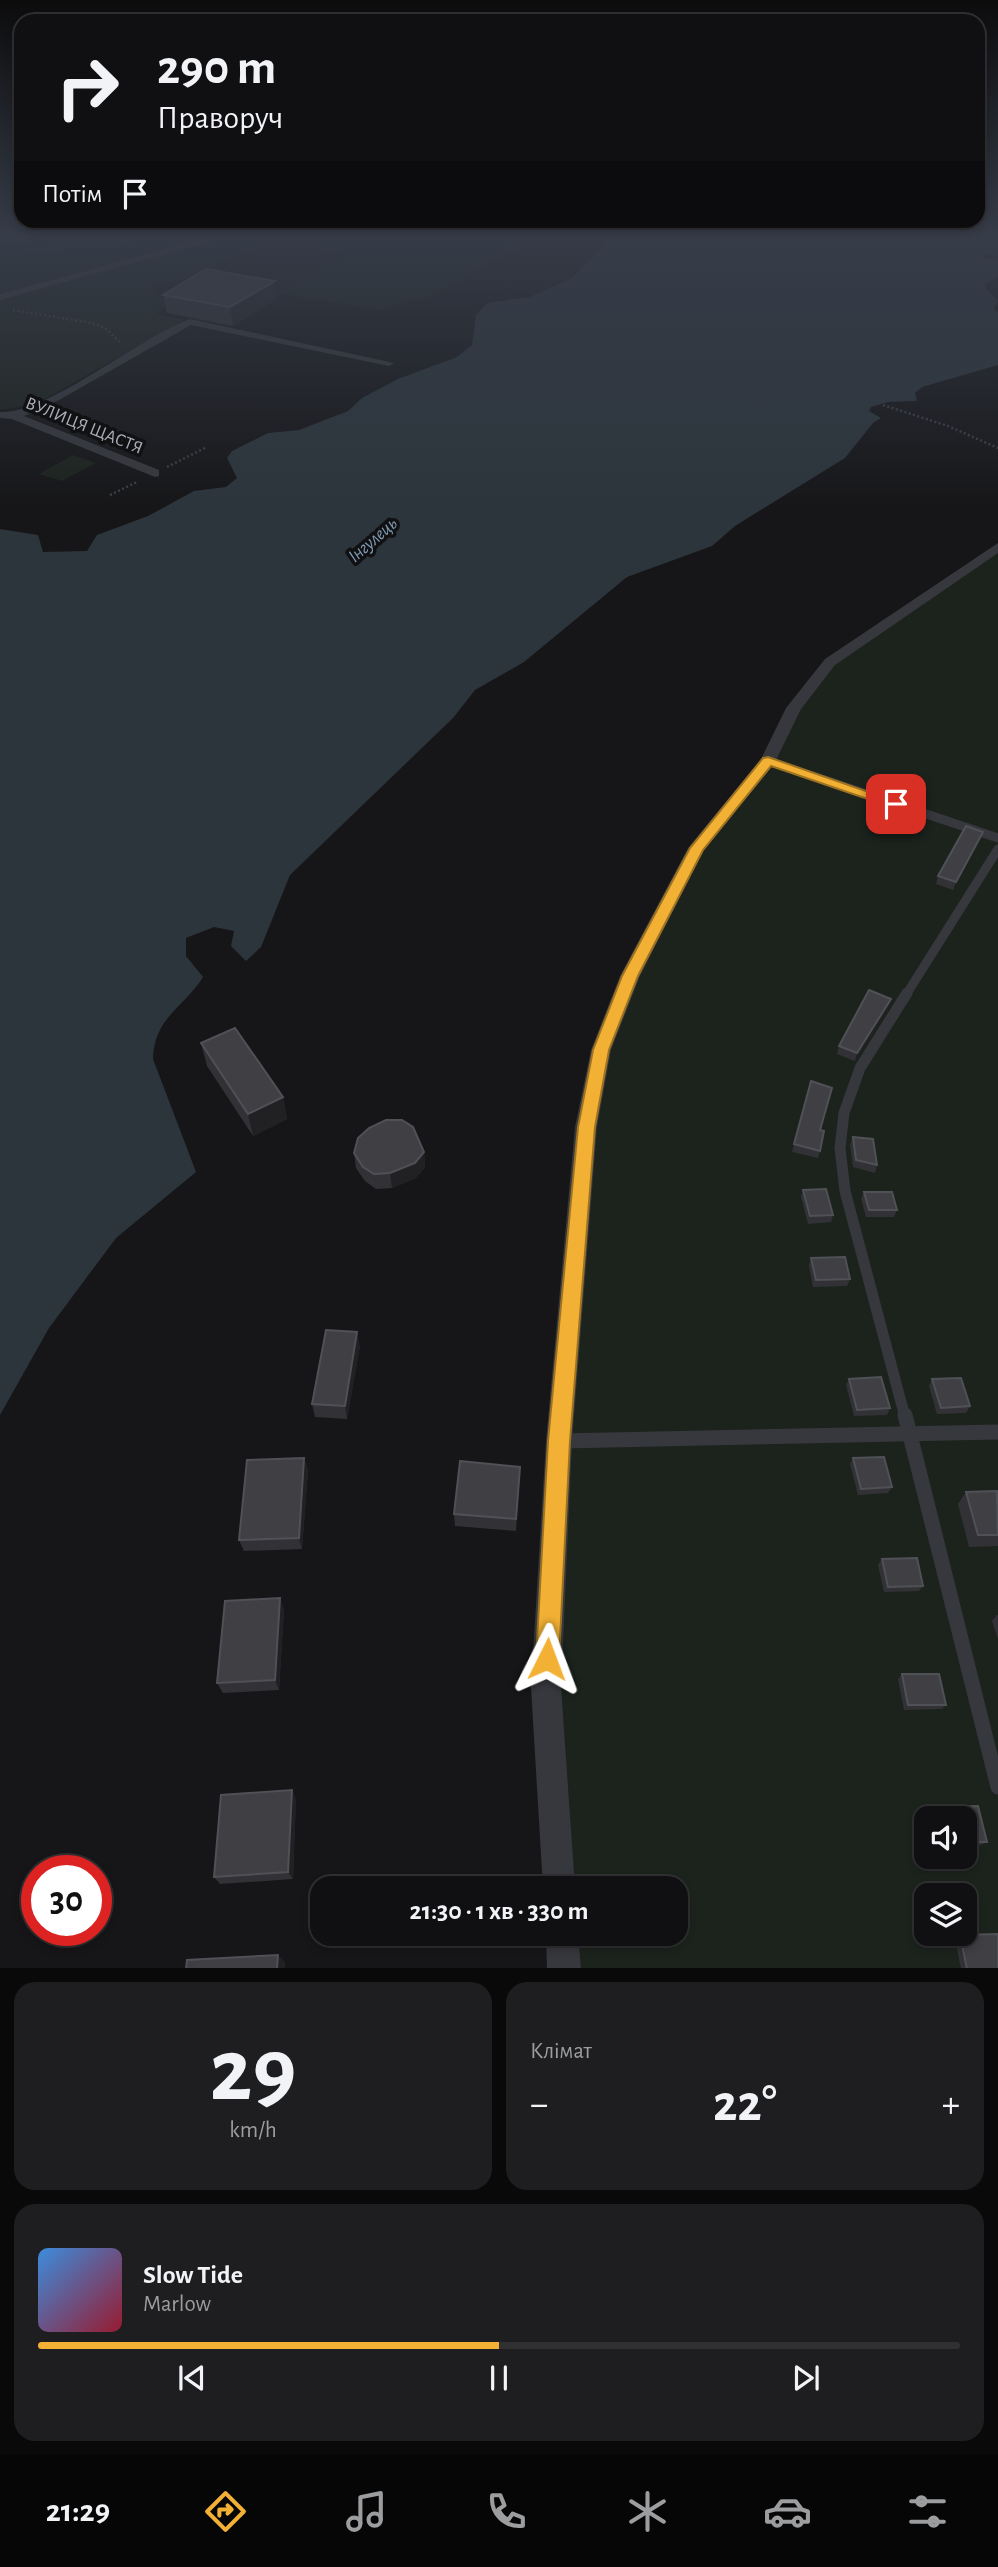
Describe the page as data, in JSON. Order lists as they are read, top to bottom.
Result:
{
  "streets": {
    "street": ["ВУЛИЦЯ ЩАСТЯ"]
  },
  "water": ["Інгулець"],
  "page": {
    "turn": ["290 m", "Праворуч"],
    "then": "Потім",
    "limit": "30",
    "trip": "21:30 · 1 хв · 330 m",
    "tile": [
      ["29", "km/h"],
      "Клімат"
    ],
    "heat": ["−", "22°", "+"],
    "song": ["Slow Tide", "Marlow"],
    "tabs": "21:29"
  }
}
